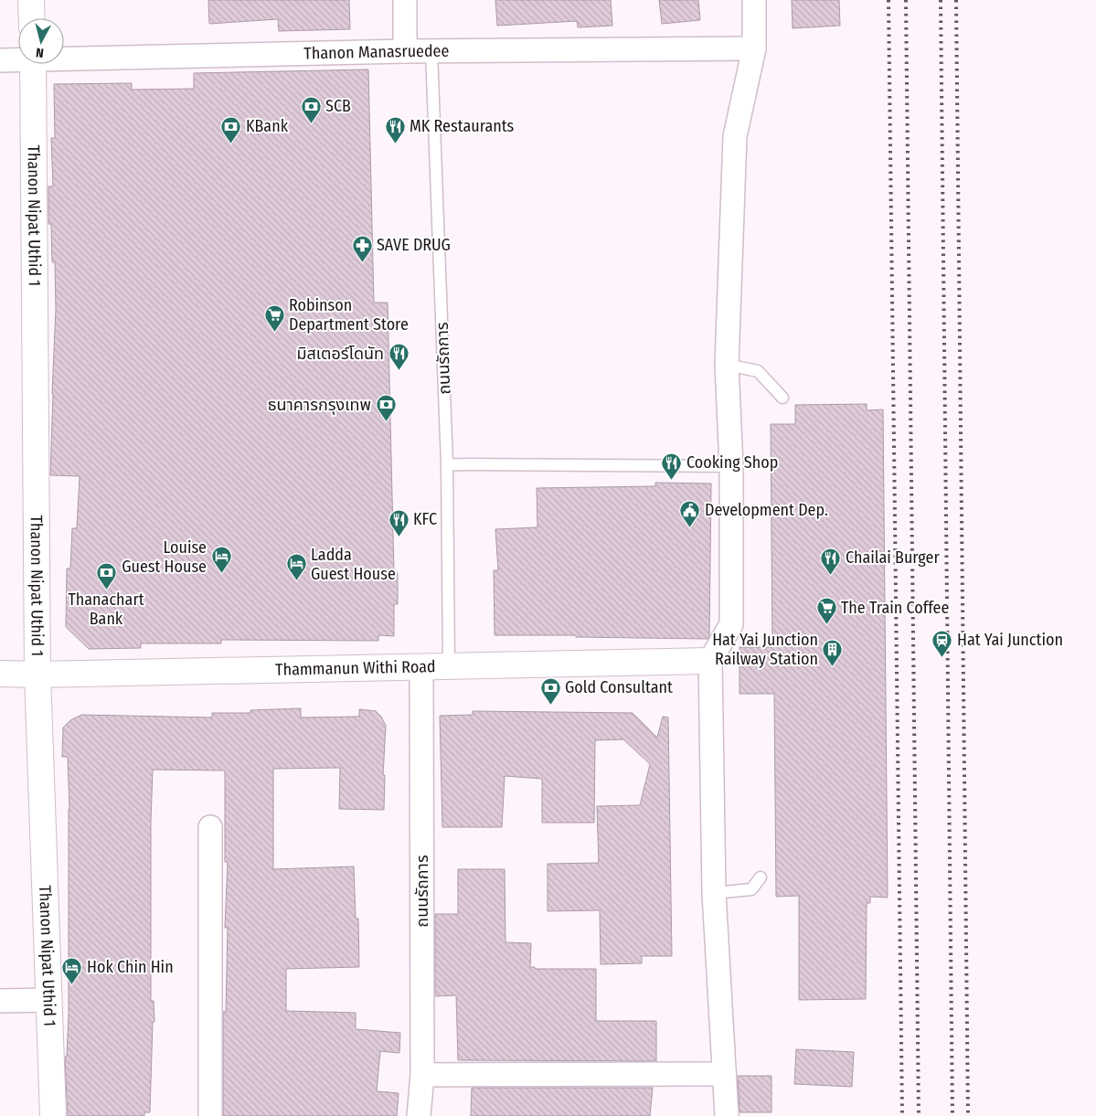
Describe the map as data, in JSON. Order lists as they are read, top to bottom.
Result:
{
  "streets": {
    "street": [
      "Thanon Manasruedee",
      "Thanon Nipat Uthid 1",
      "ถนนรัถการ",
      "Thammanun Withi Road"
    ]
  },
  "crossings": [
    ["Thanon Manasruedee", "ถนนรัถการ"],
    ["Thanon Nipat Uthid 1", "Thammanun Withi Road"],
    ["ถนนรัถการ", "Thammanun Withi Road"]
  ],
  "places": {
    "bank": [
      "SCB",
      "KBank",
      "ธนาคารกรุงเทพ",
      "Thanachart Bank",
      "Gold Consultant"
    ],
    "restaurant": [
      "MK Restaurants",
      "มิสเตอร์โดนัท",
      "Cooking Shop",
      "KFC",
      "Chailai Burger"
    ],
    "pharmacy": ["SAVE DRUG"],
    "supermarket": ["Robinson Department Store", "The Train Coffee"],
    "public building": ["Development Dep."],
    "hotel": ["Louise Guest House", "Ladda Guest House", "Hok Chin Hin"],
    "station": ["Hat Yai Junction"],
    "building": ["Hat Yai Junction Railway Station"]
  },
  "north": "bottom"
}
